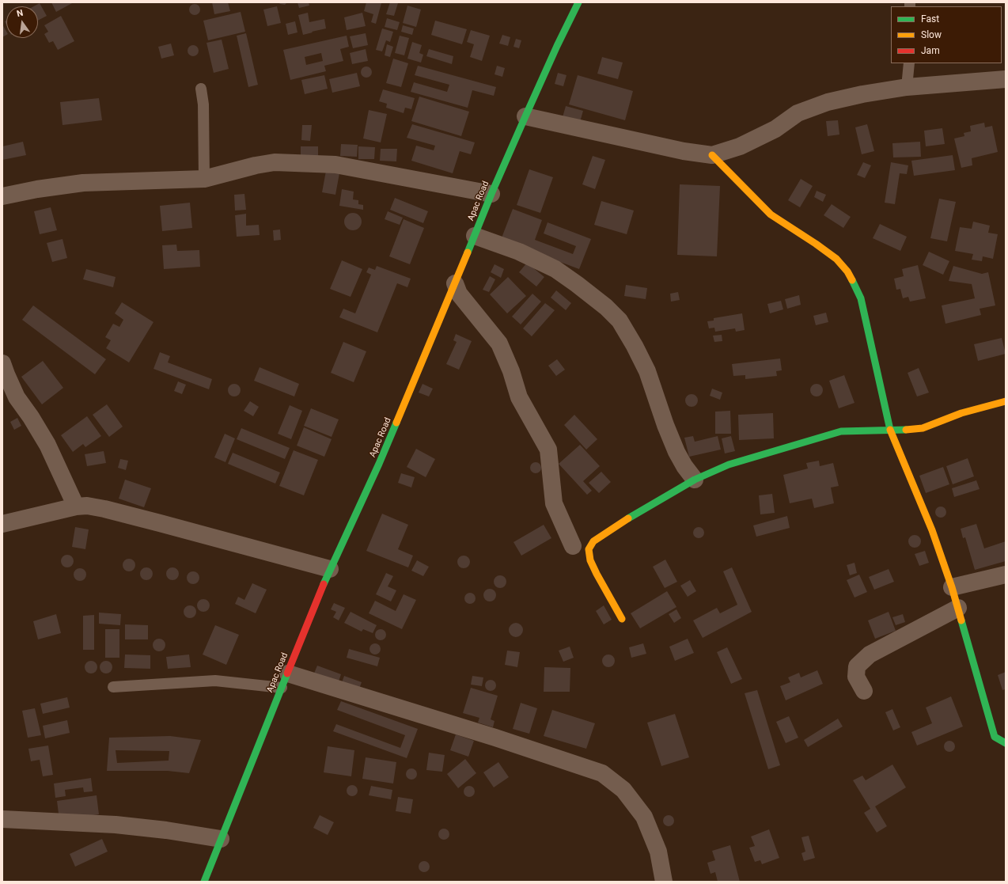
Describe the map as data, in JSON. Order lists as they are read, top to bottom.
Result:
{
  "streets": {
    "street": ["Apac Road"]
  },
  "legend": ["Fast", "Slow", "Jam"],
  "north": "top"
}
